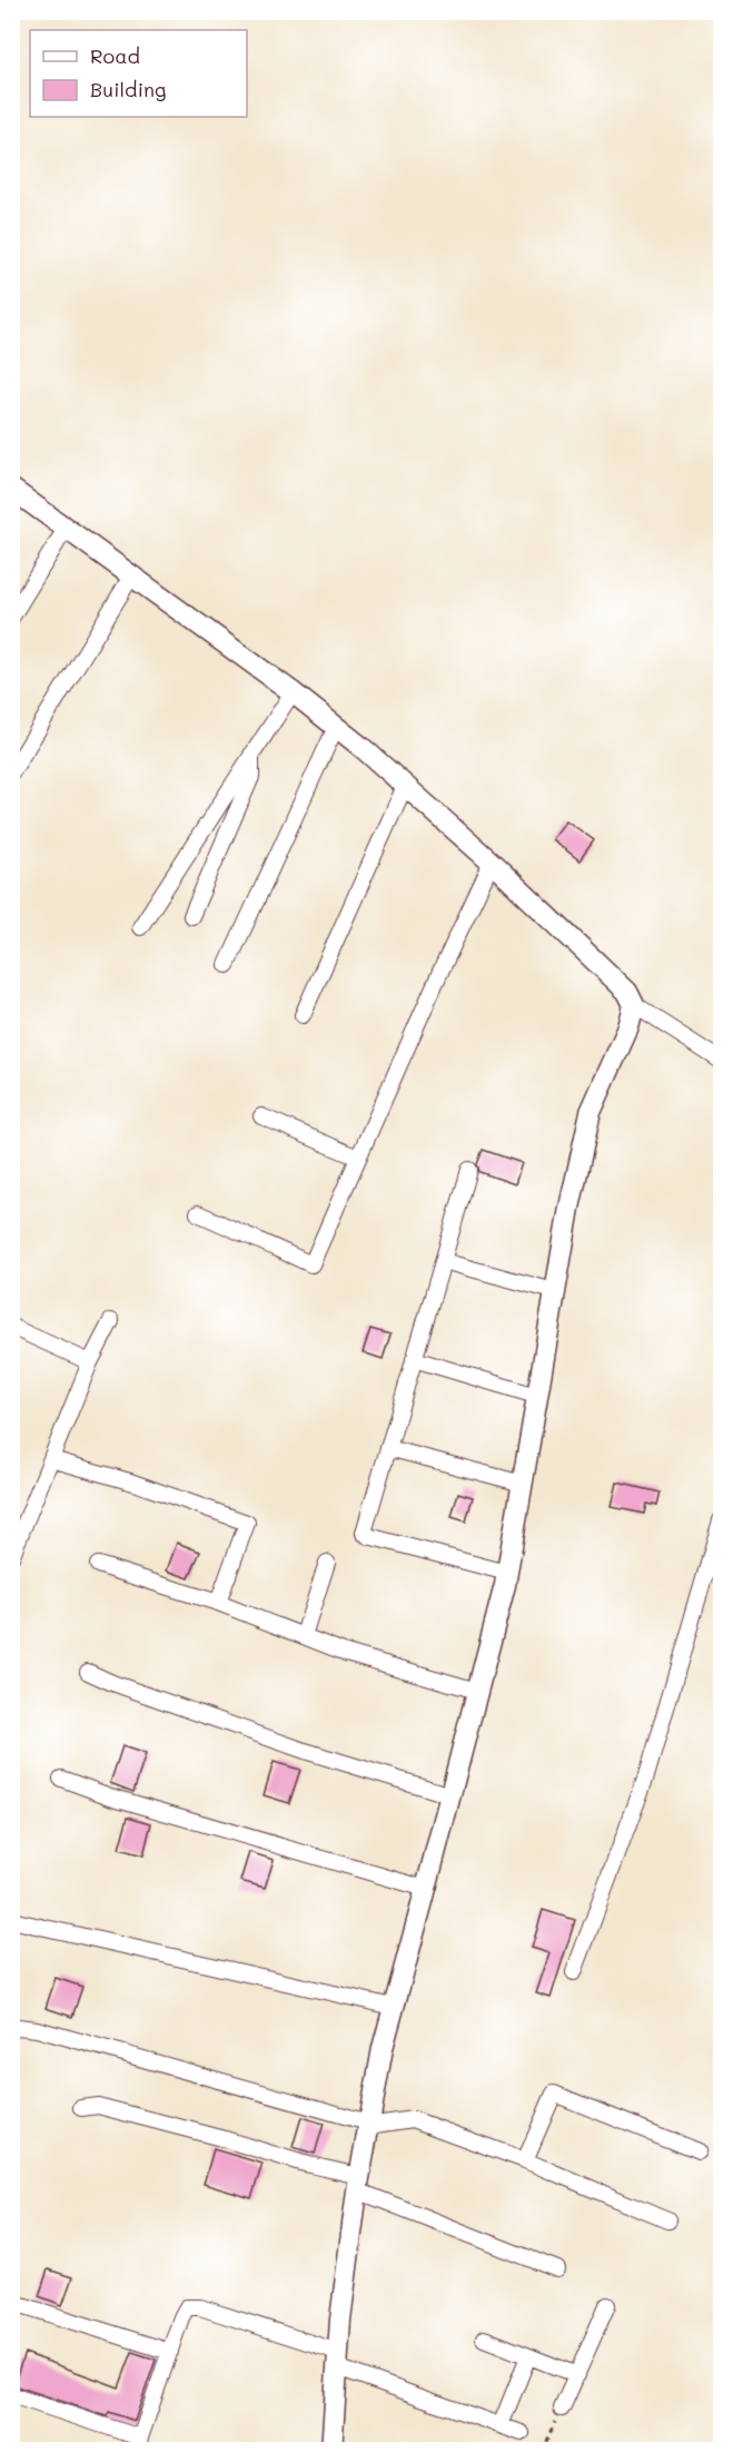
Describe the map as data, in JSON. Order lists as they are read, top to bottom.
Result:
{
  "legend": ["Road", "Building"]
}
